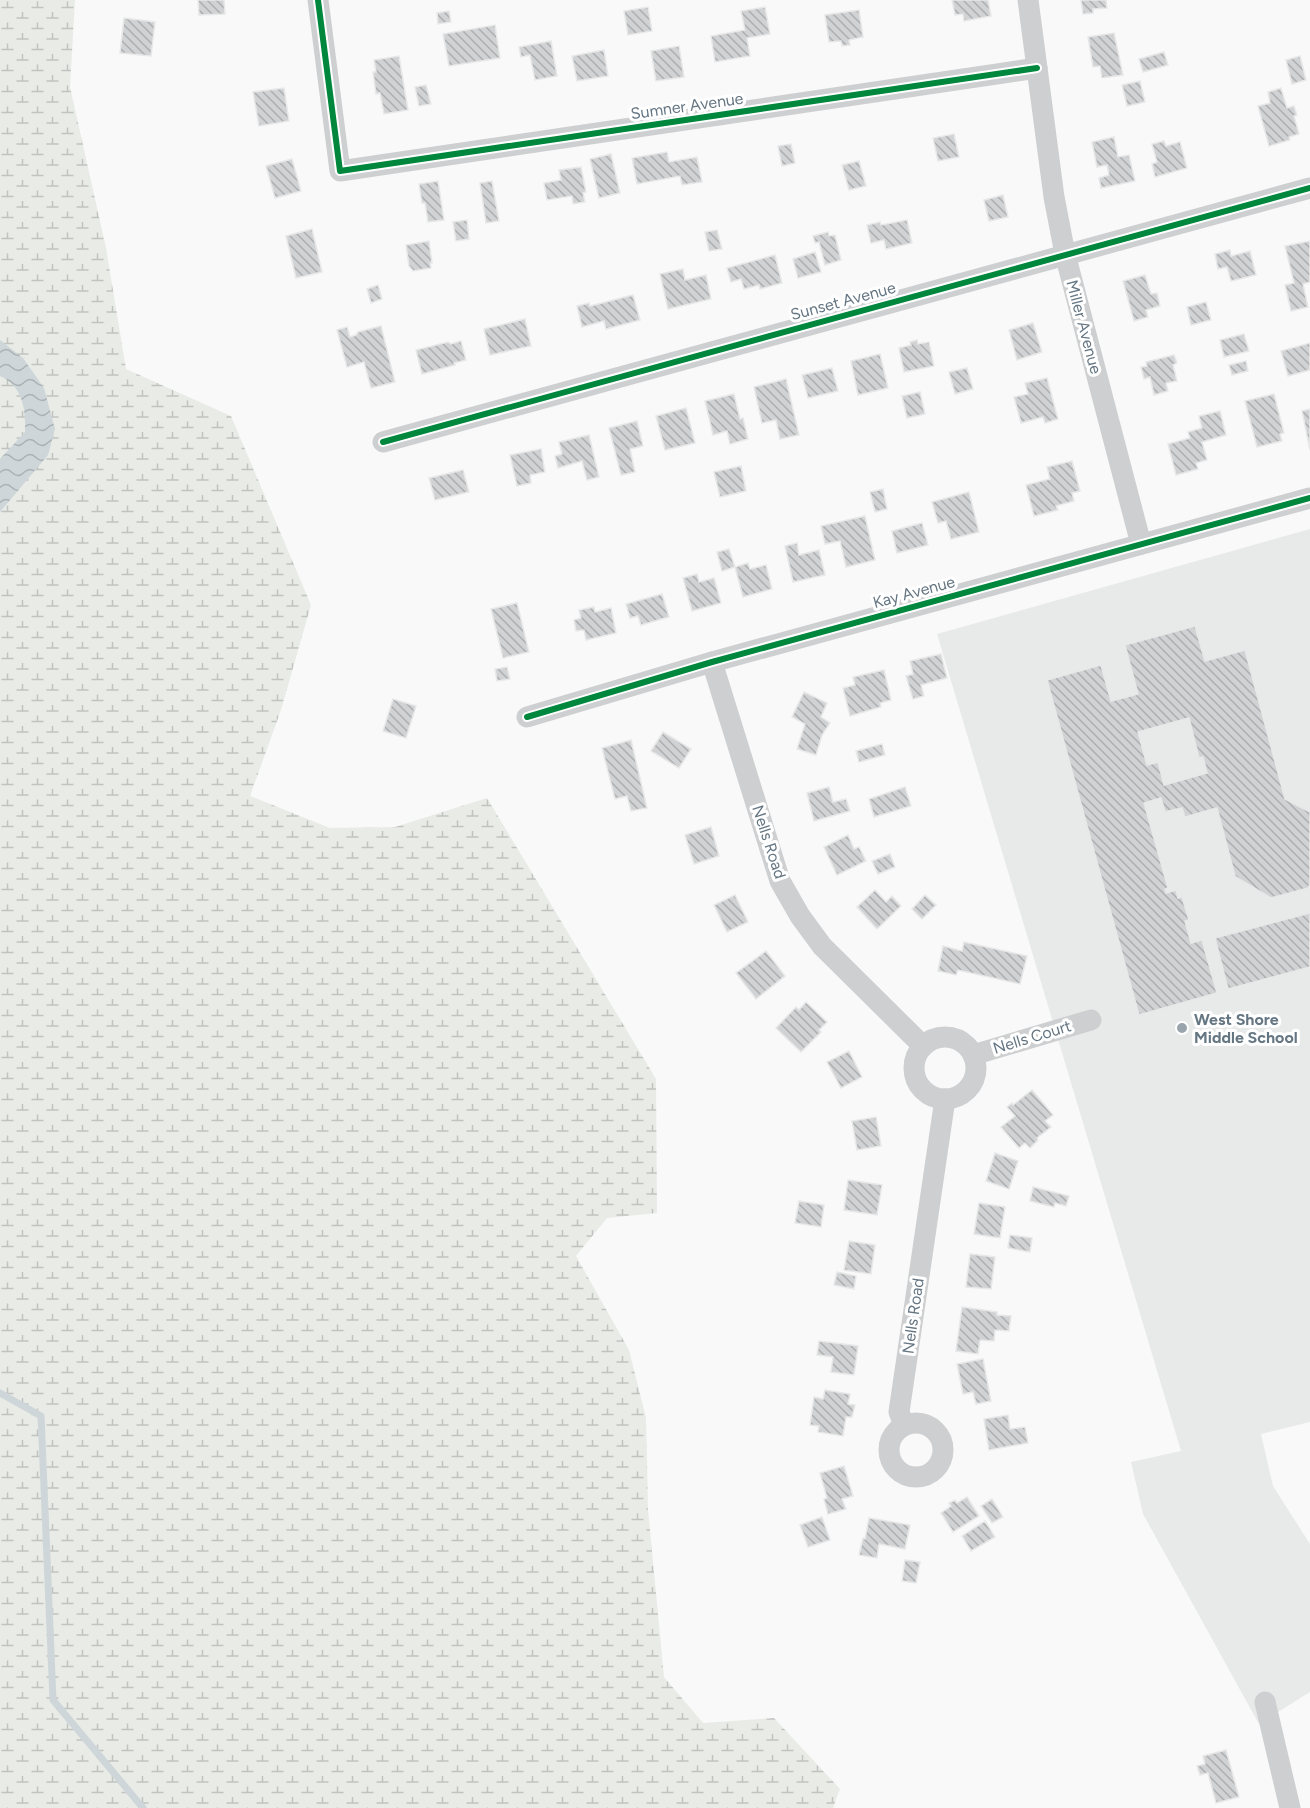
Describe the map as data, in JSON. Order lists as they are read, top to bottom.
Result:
{
  "streets": {
    "street": [
      "Sumner Avenue",
      "Sunset Avenue",
      "Miller Avenue",
      "Kay Avenue",
      "Nells Road",
      "Nells Court"
    ]
  },
  "crossings": [
    ["Sumner Avenue", "Miller Avenue"],
    ["Sunset Avenue", "Miller Avenue"],
    ["Miller Avenue", "Kay Avenue"],
    ["Kay Avenue", "Nells Road"],
    ["Nells Road", "Nells Court"]
  ],
  "places": ["West Shore Middle School"]
}
